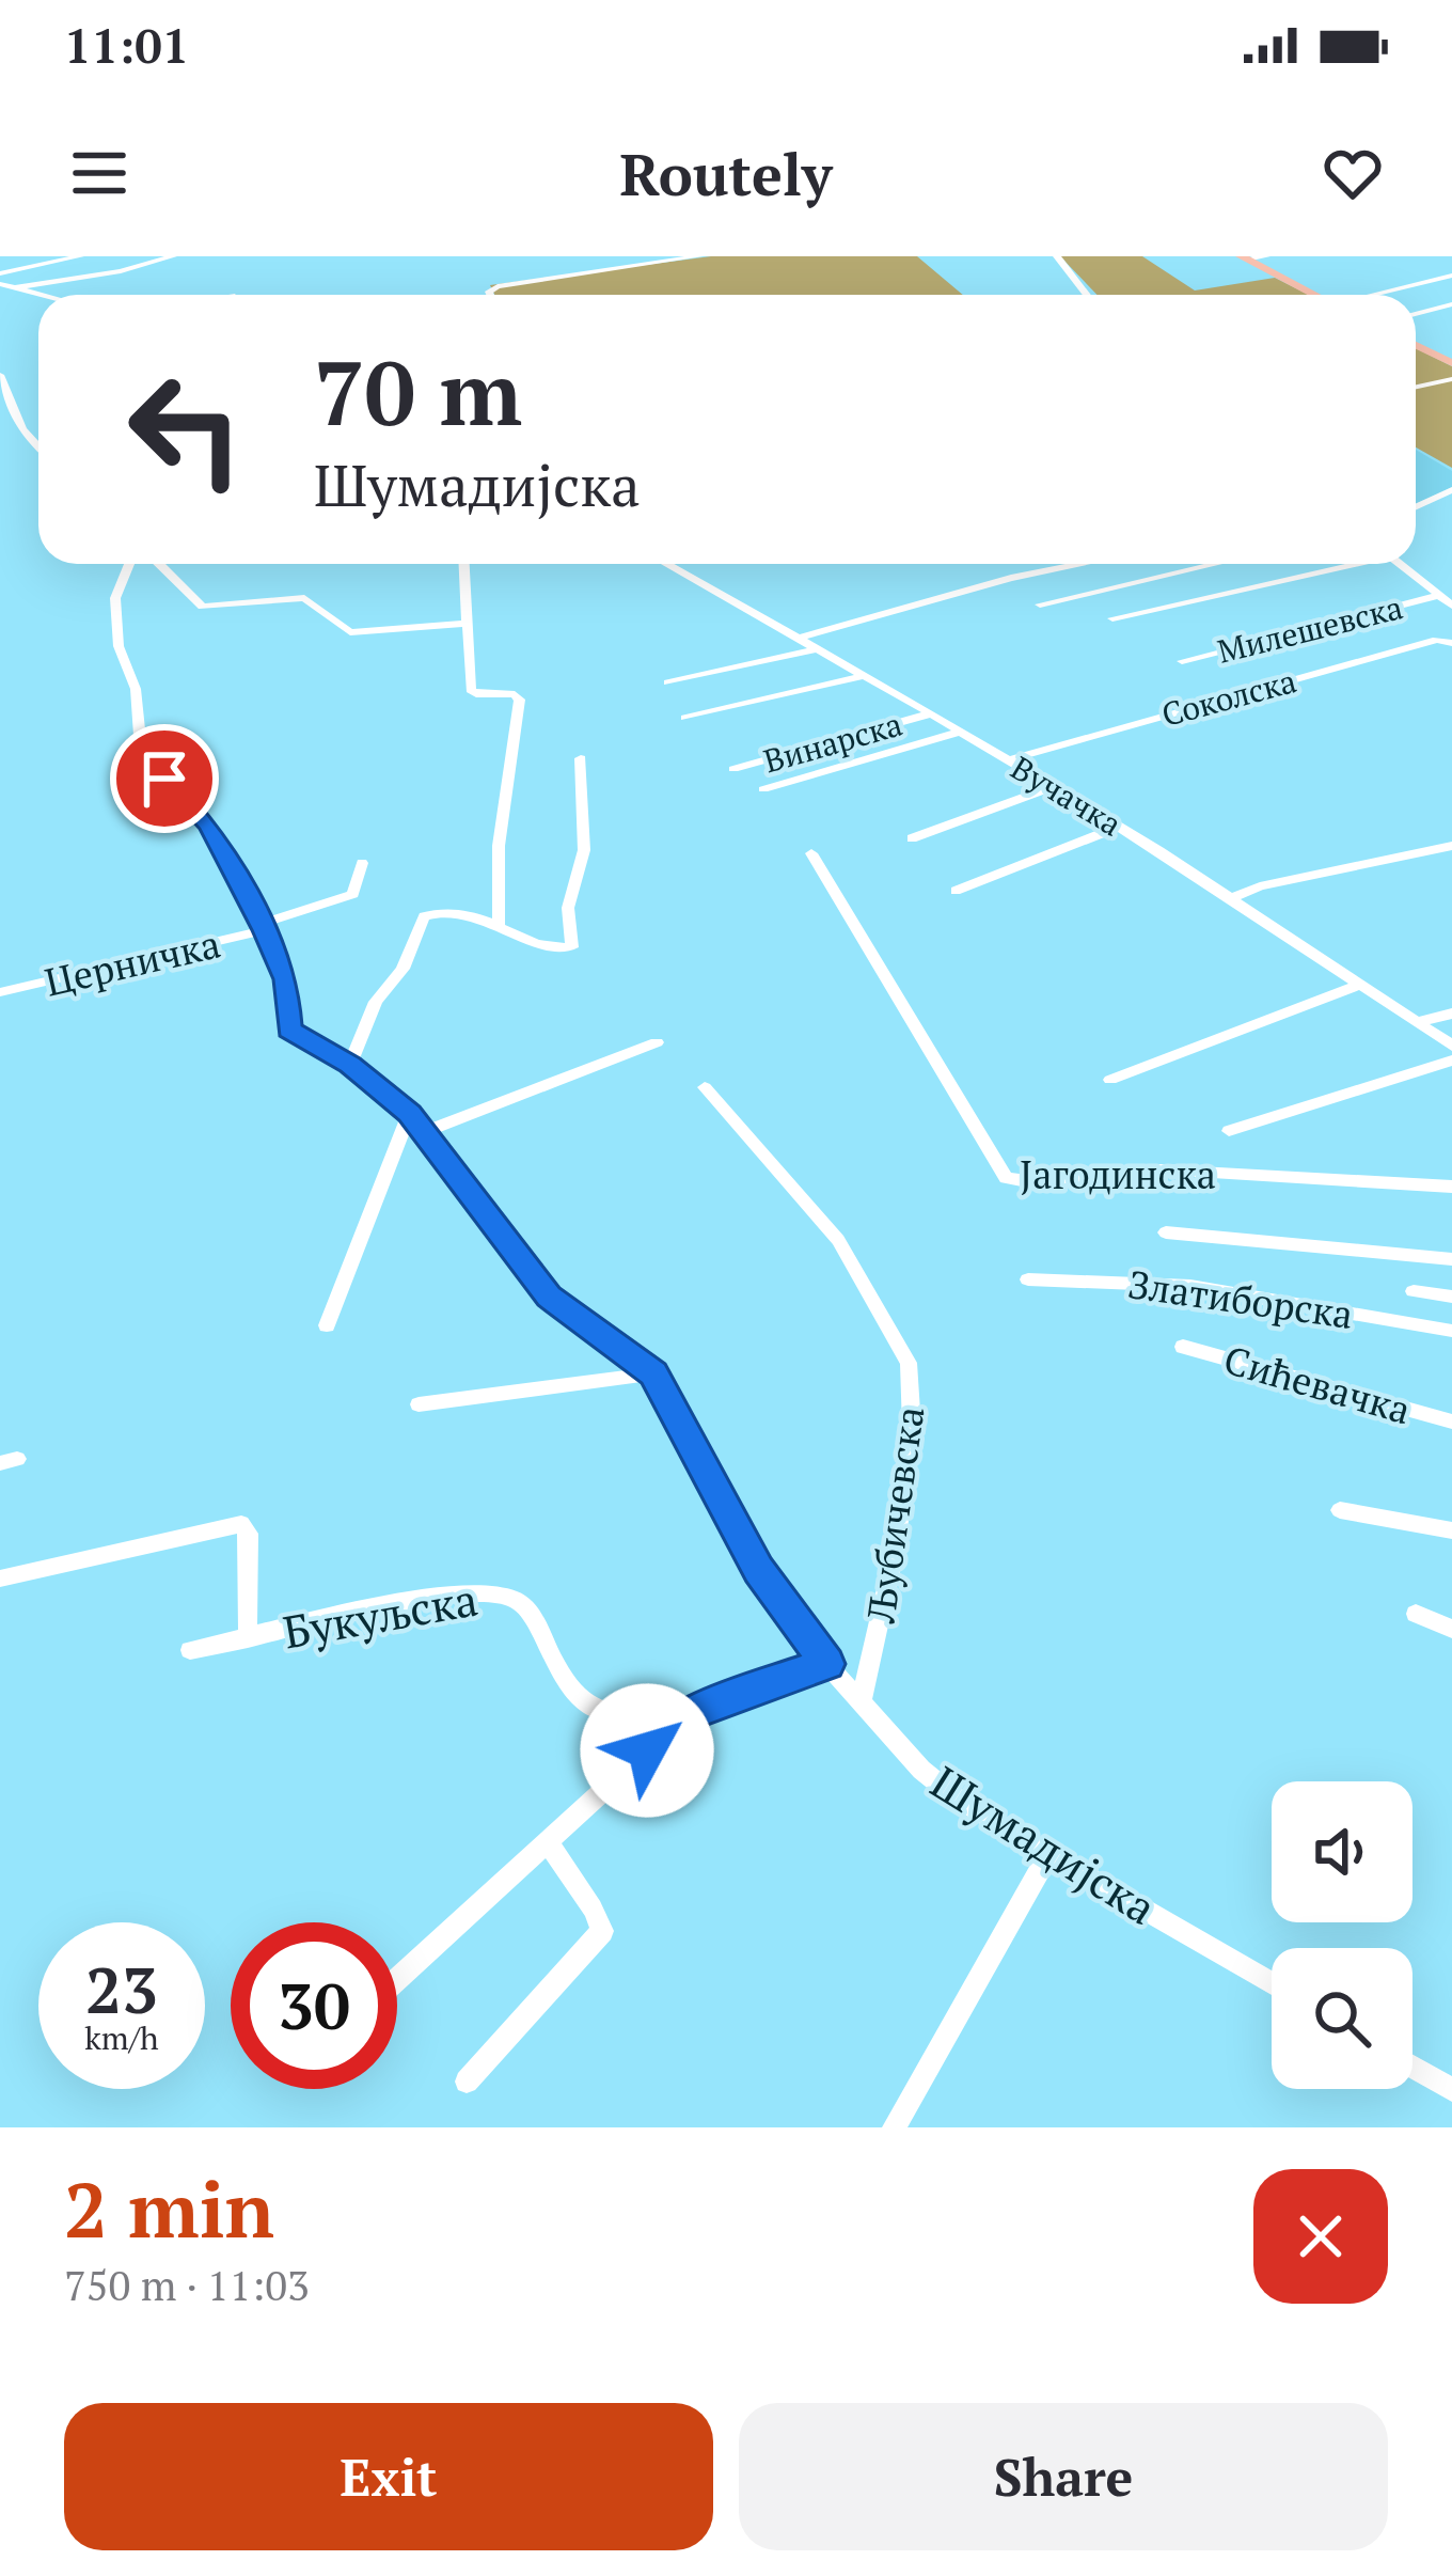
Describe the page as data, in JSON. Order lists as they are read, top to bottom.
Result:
{
  "streets": {
    "street": [
      "Милешевска",
      "Соколска",
      "Винарска",
      "Вучачка",
      "Церничка",
      "Јагодинска",
      "Златиборска",
      "Сићевачка",
      "Љубичевска",
      "Букуљска",
      "Шумадијска"
    ]
  },
  "crossings": [
    ["Соколска", "Вучачка"],
    ["Винарска", "Вучачка"],
    ["Церничка", "Шумадијска"],
    ["Љубичевска", "Шумадијска"]
  ],
  "page": {
    "status": "11:01",
    "header": "Routely",
    "turn": ["70 m", "Шумадијска"],
    "speed": "23 km/h",
    "limit": "30",
    "heading": ["2 min", "750 m · 11:03"],
    "buttons": ["Exit", "Share"]
  }
}
